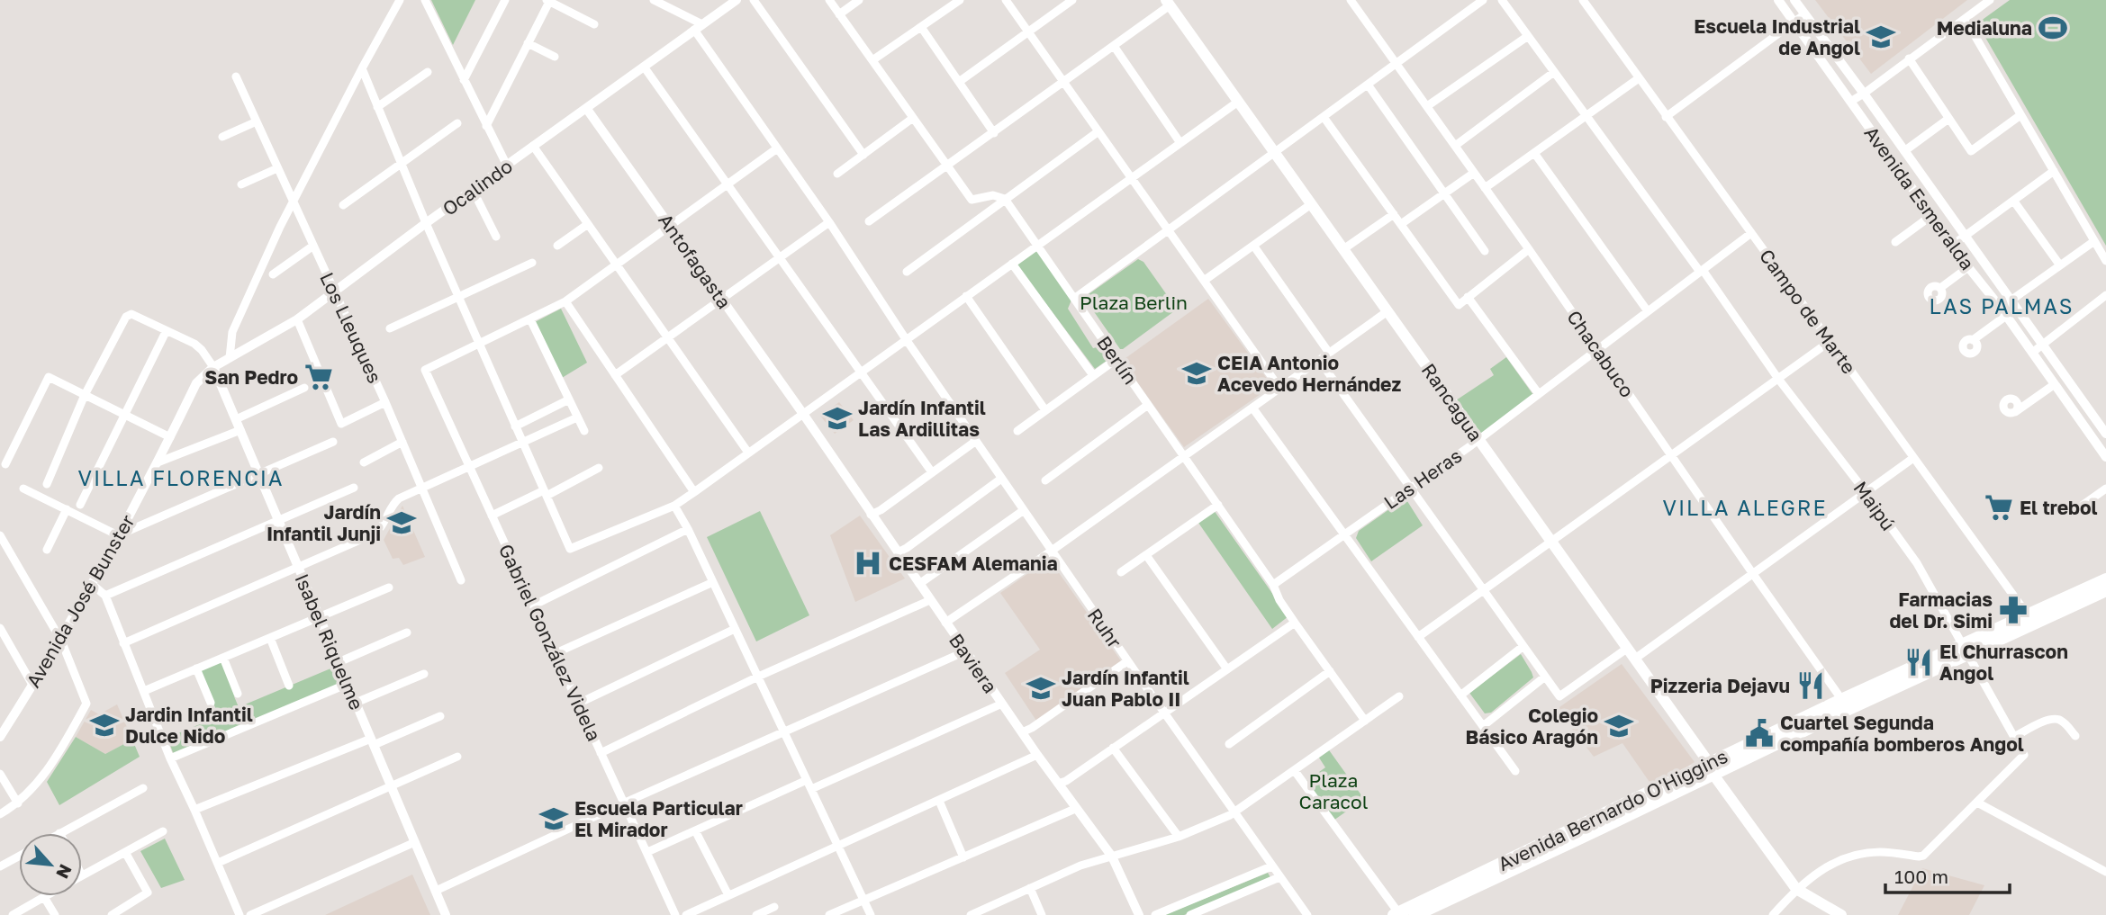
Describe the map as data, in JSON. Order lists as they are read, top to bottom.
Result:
{
  "streets": {
    "main road": ["Rancagua", "Avenida Bernardo O'Higgins"],
    "street": [
      "Ocalindo",
      "Avenida Esmeralda",
      "Antofagasta",
      "Campo de Marte",
      "Los Lleuques",
      "Chacabuco",
      "Berlín",
      "Las Heras",
      "Maipú",
      "Avenida José Bunster",
      "Ruhr",
      "Isabel Riquelme",
      "Gabriel González Videla",
      "Baviera"
    ]
  },
  "crossings": [
    ["Ocalindo", "Antofagasta"],
    ["Ocalindo", "Los Lleuques"],
    ["Ocalindo", "Avenida José Bunster"],
    ["Ocalindo", "Ruhr"],
    ["Ocalindo", "Isabel Riquelme"],
    ["Antofagasta", "Baviera"],
    ["Campo de Marte", "Las Heras"],
    ["Campo de Marte", "Avenida Bernardo O'Higgins"],
    ["Chacabuco", "Las Heras"],
    ["Chacabuco", "Avenida Bernardo O'Higgins"],
    ["Berlín", "Las Heras"],
    ["Rancagua", "Las Heras"],
    ["Rancagua", "Avenida Bernardo O'Higgins"],
    ["Las Heras", "Maipú"],
    ["Maipú", "Avenida Bernardo O'Higgins"],
    ["Avenida José Bunster", "Isabel Riquelme"]
  ],
  "districts": ["LAS PALMAS", "VILLA FLORENCIA", "VILLA ALEGRE"],
  "parks": ["Plaza Berlin", "Plaza Caracol"],
  "places": {
    "sports": ["Medialuna"],
    "school or university": [
      "Escuela Industrial de Angol",
      "CEIA Antonio Acevedo Hernández",
      "Jardín Infantil Las Ardillitas",
      "Jardín Infantil Junji",
      "Jardín Infantil Juan Pablo II",
      "Jardin Infantil Dulce Nido",
      "Colegio Básico Aragón",
      "Escuela Particular El Mirador"
    ],
    "supermarket": ["San Pedro", "El trebol"],
    "hospital": ["CESFAM Alemania"],
    "pharmacy": ["Farmacias del Dr. Simi"],
    "restaurant": ["El Churrascon Angol", "Pizzeria Dejavu"],
    "public building": ["Cuartel Segunda compañía bomberos Angol"]
  },
  "scale_bar": "100 m",
  "north": "bottom right"
}
